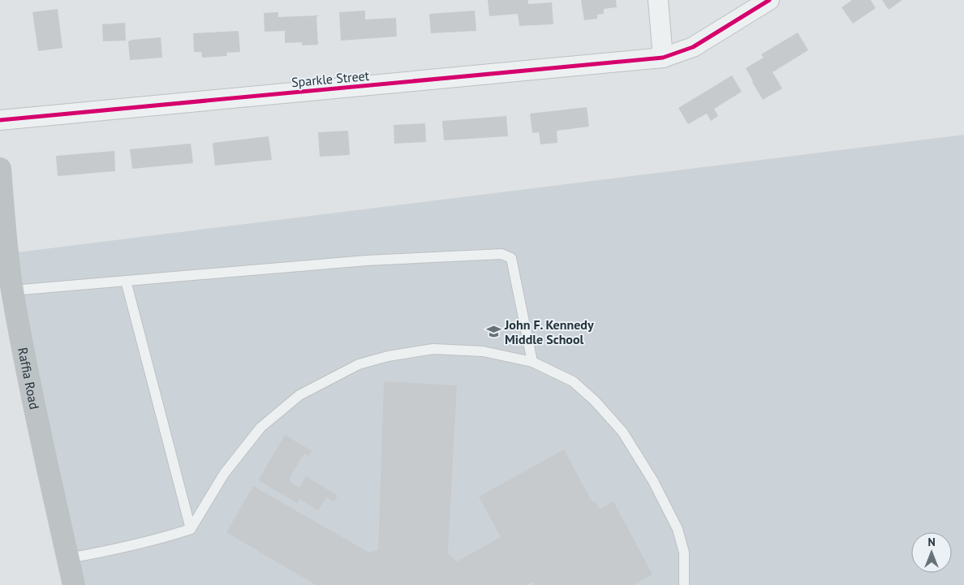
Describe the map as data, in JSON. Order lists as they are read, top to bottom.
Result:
{
  "streets": {
    "main road": ["Raffia Road"],
    "street": ["Sparkle Street"]
  },
  "places": {
    "school or university": ["John F. Kennedy Middle School"]
  },
  "north": "top"
}
